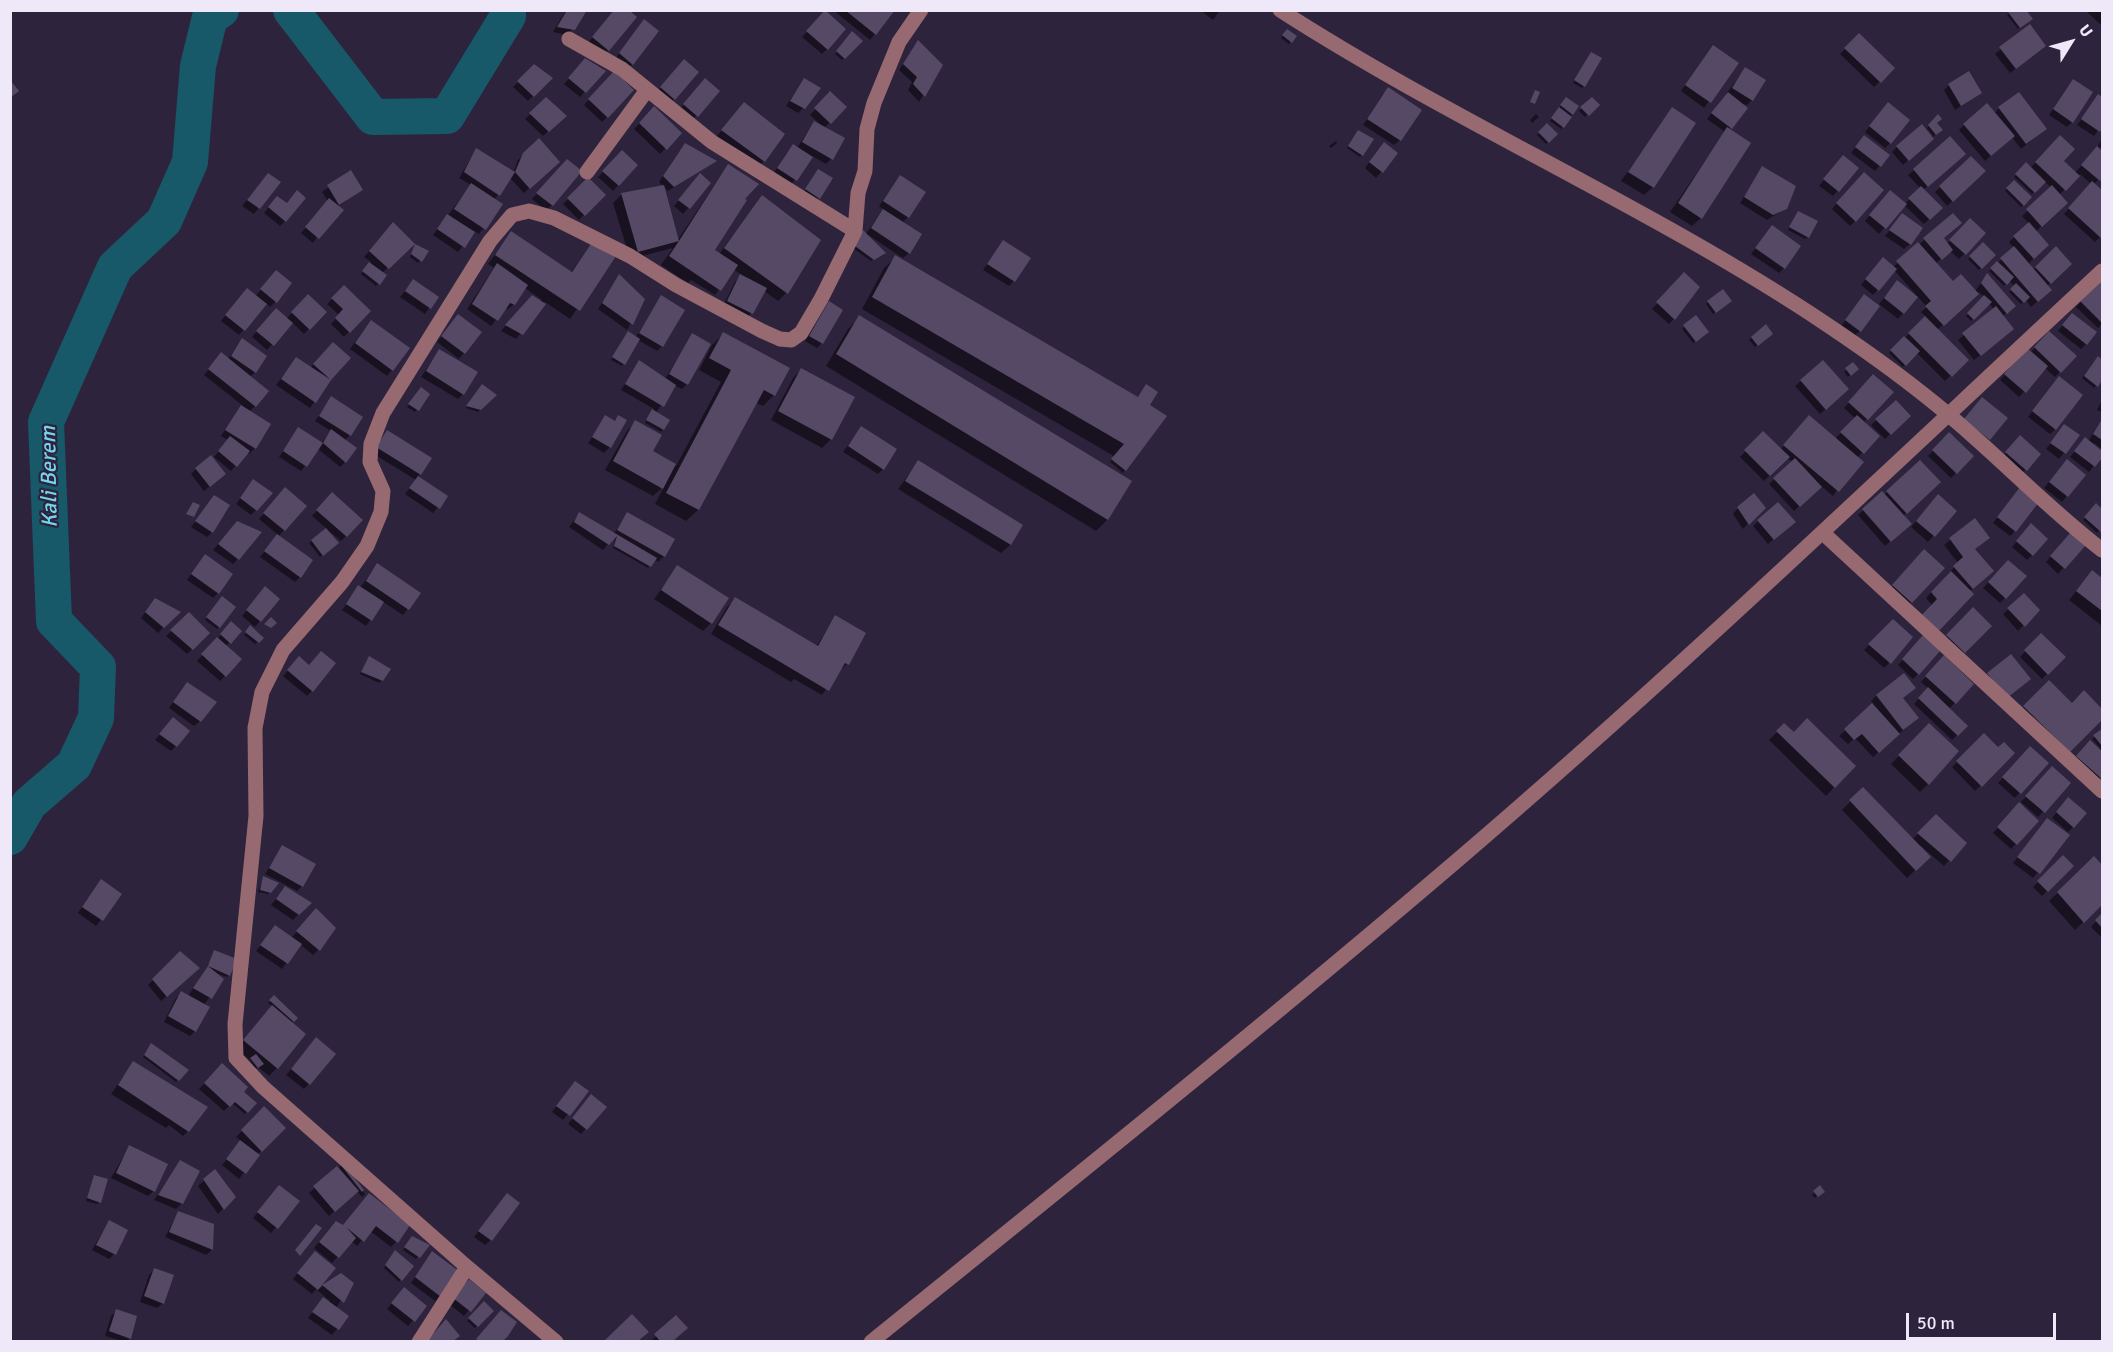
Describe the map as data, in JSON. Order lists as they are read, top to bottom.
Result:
{
  "water": ["Kali Berem"],
  "scale_bar": "50 m",
  "north": "top right"
}
